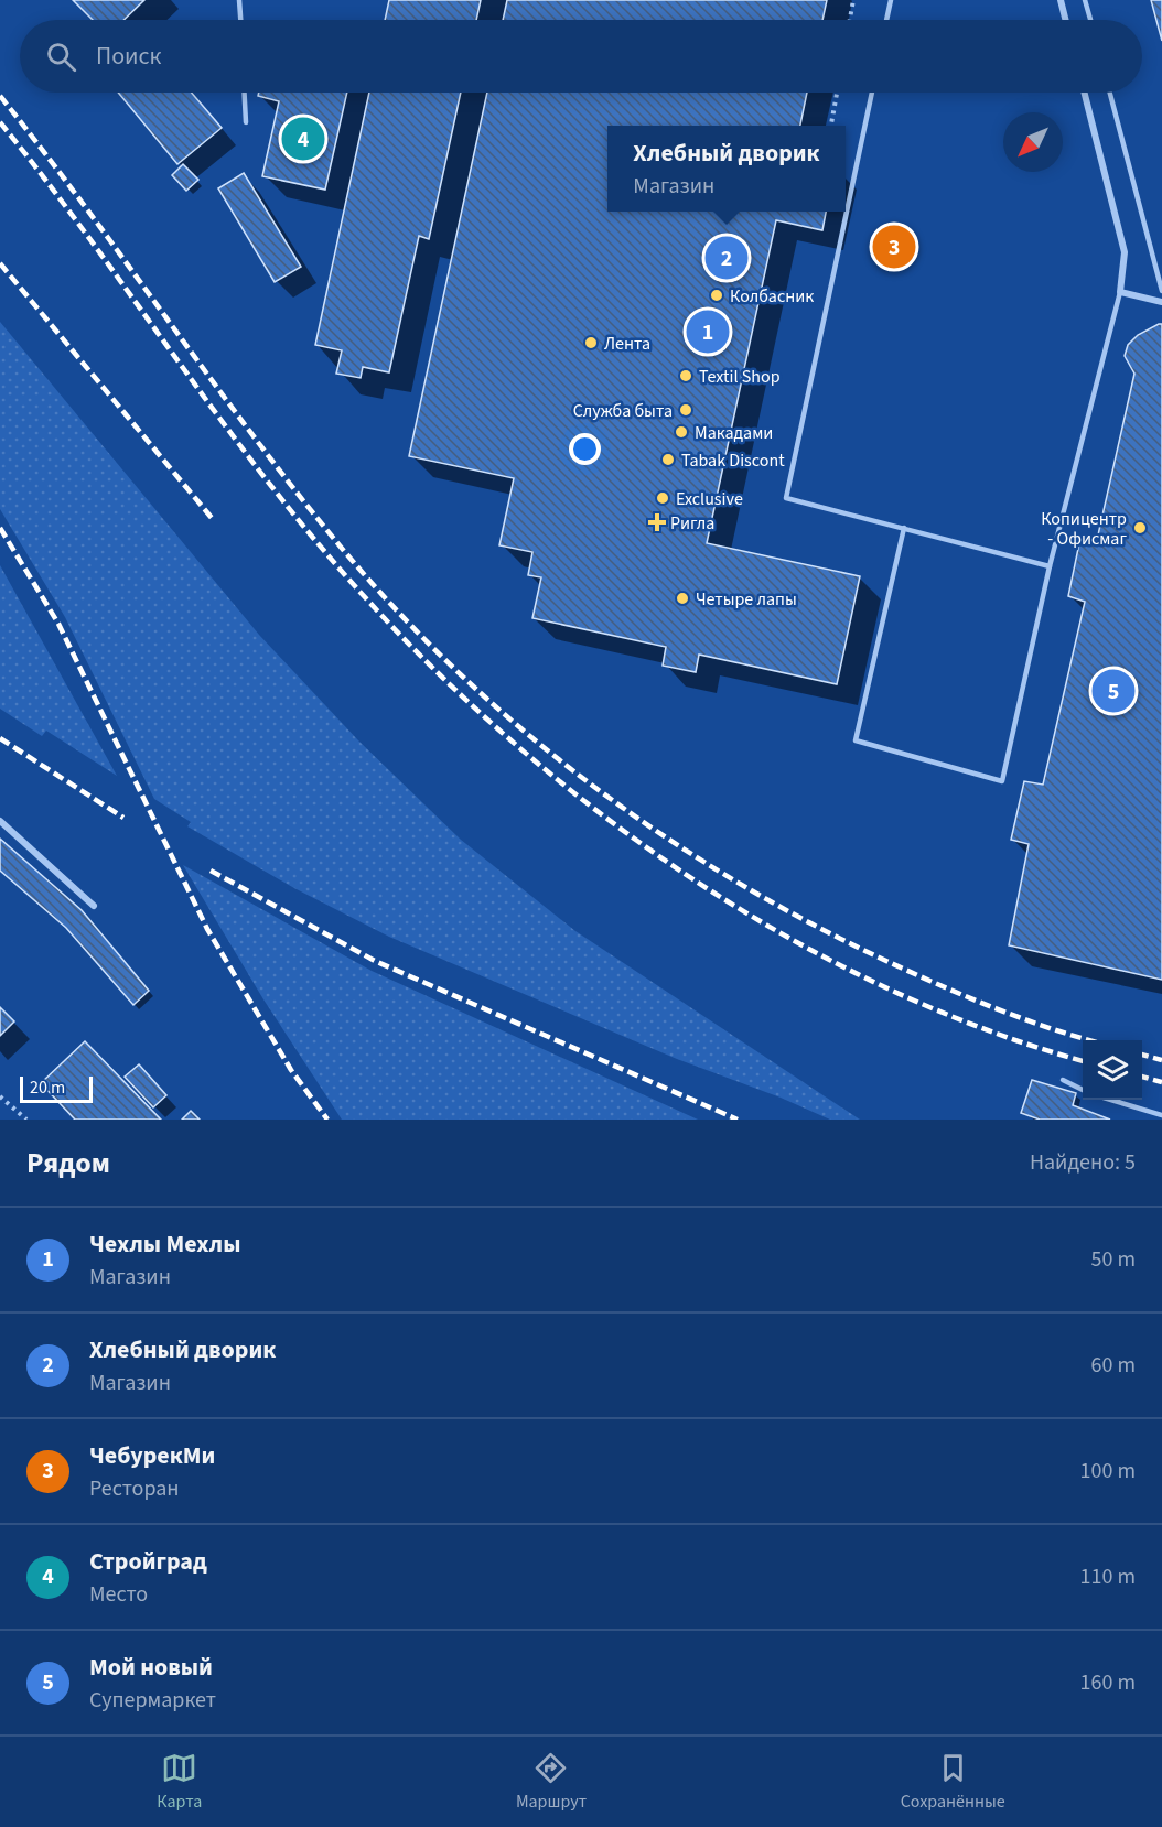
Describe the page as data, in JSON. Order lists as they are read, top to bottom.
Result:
{
  "places": {
    "other": [
      "Колбасник",
      "Лента",
      "Textil Shop",
      "Служба быта",
      "Макадами",
      "Tabak Discont",
      "Exclusive",
      "Копицентр - Офисмаг",
      "Четыре лапы"
    ],
    "health": ["Ригла"]
  },
  "scale_bar": "20 m",
  "north": "bottom left",
  "page": {
    "search": "Поиск",
    "pins": [
      "4",
      "3",
      "2",
      "1",
      "5"
    ],
    "popup": ["Хлебный дворик", "Магазин"],
    "scale": "20 m",
    "heading": ["Рядом", "Найдено: 5"],
    "list": [
      {
        "mark": "1",
        "name": "Чехлы Мехлы",
        "note": "Магазин",
        "value": "50 m"
      },
      {
        "mark": "2",
        "name": "Хлебный дворик",
        "note": "Магазин",
        "value": "60 m"
      },
      {
        "mark": "3",
        "name": "ЧебурекМи",
        "note": "Ресторан",
        "value": "100 m"
      },
      {
        "mark": "4",
        "name": "Стройград",
        "note": "Место",
        "value": "110 m"
      },
      {
        "mark": "5",
        "name": "Мой новый",
        "note": "Супермаркет",
        "value": "160 m"
      }
    ],
    "nav": ["Карта", "Маршрут", "Сохранённые"]
  }
}
